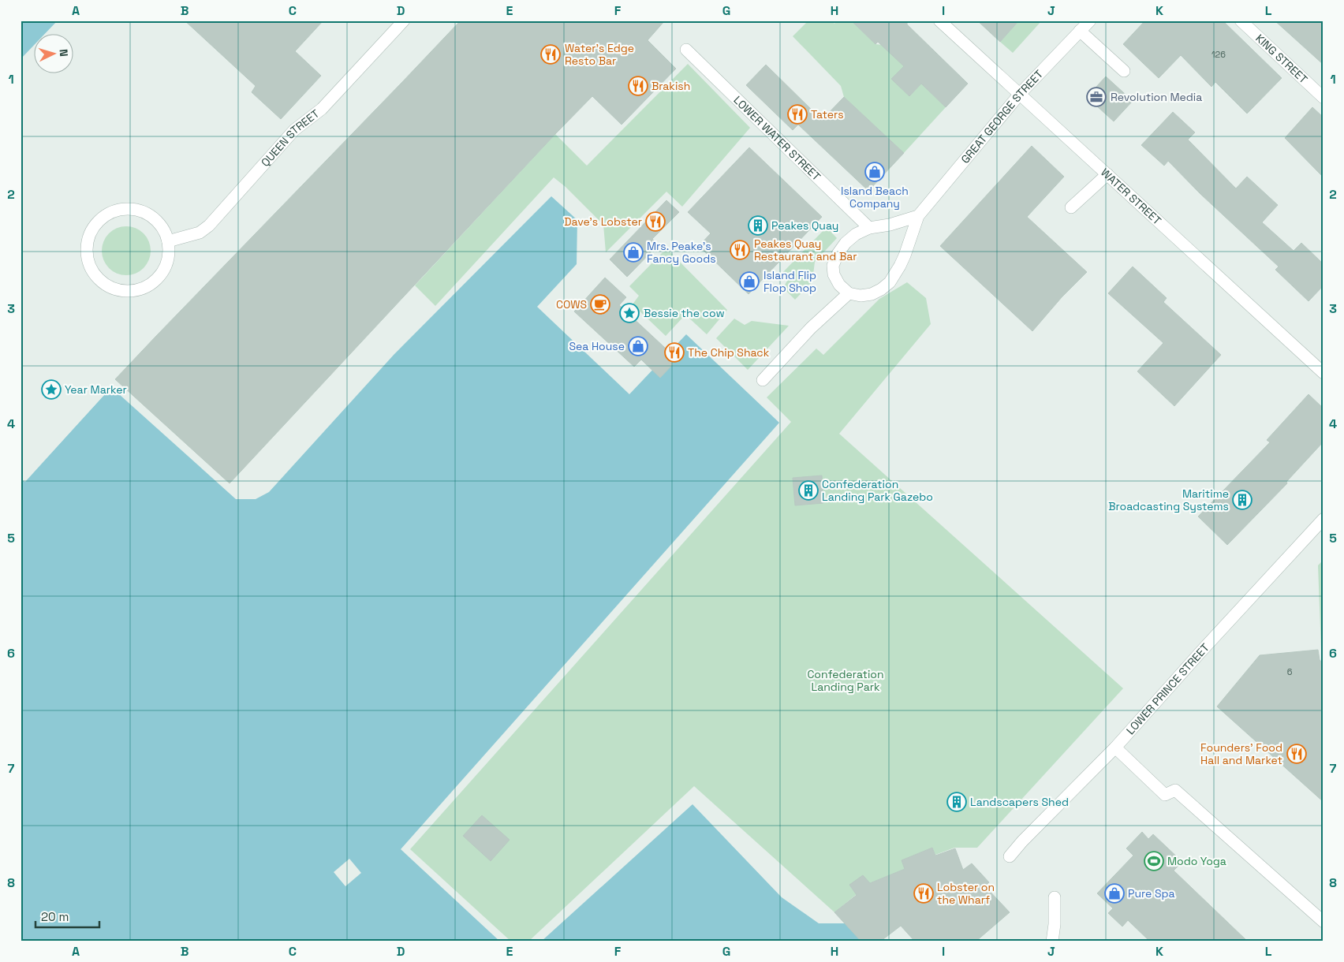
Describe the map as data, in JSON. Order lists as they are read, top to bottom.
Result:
{
  "streets": {
    "street": [
      "KING STREET",
      "GREAT GEORGE STREET",
      "QUEEN STREET",
      "LOWER WATER STREET",
      "WATER STREET",
      "LOWER PRINCE STREET"
    ]
  },
  "crossings": [
    ["GREAT GEORGE STREET", "WATER STREET"]
  ],
  "parks": ["Confederation Landing Park"],
  "places": {
    "restaurant": [
      "Water's Edge Resto Bar",
      "Brakish",
      "Taters",
      "Dave's Lobster",
      "Peakes Quay Restaurant and Bar",
      "The Chip Shack",
      "Founders’ Food Hall and Market",
      "Lobster on the Wharf"
    ],
    "office": ["Revolution Media"],
    "shop": [
      "Island Beach Company",
      "Mrs. Peake’s Fancy Goods",
      "Island Flip Flop Shop",
      "Sea House",
      "Pure Spa"
    ],
    "building": [
      "Peakes Quay",
      "Confederation Landing Park Gazebo",
      "Maritime Broadcasting Systems",
      "Landscapers Shed"
    ],
    "cafe": ["COWS"],
    "place": ["Bessie the cow", "Year Marker"],
    "sports": ["Modo Yoga"]
  },
  "house_numbers": ["126", "6"],
  "scale_bar": "20 m",
  "north": "right",
  "grid": {
    "columns": [
      "A",
      "B",
      "C",
      "D",
      "E",
      "F",
      "G",
      "H",
      "I",
      "J",
      "K",
      "L"
    ],
    "rows": [
      "1",
      "2",
      "3",
      "4",
      "5",
      "6",
      "7",
      "8"
    ]
  }
}
